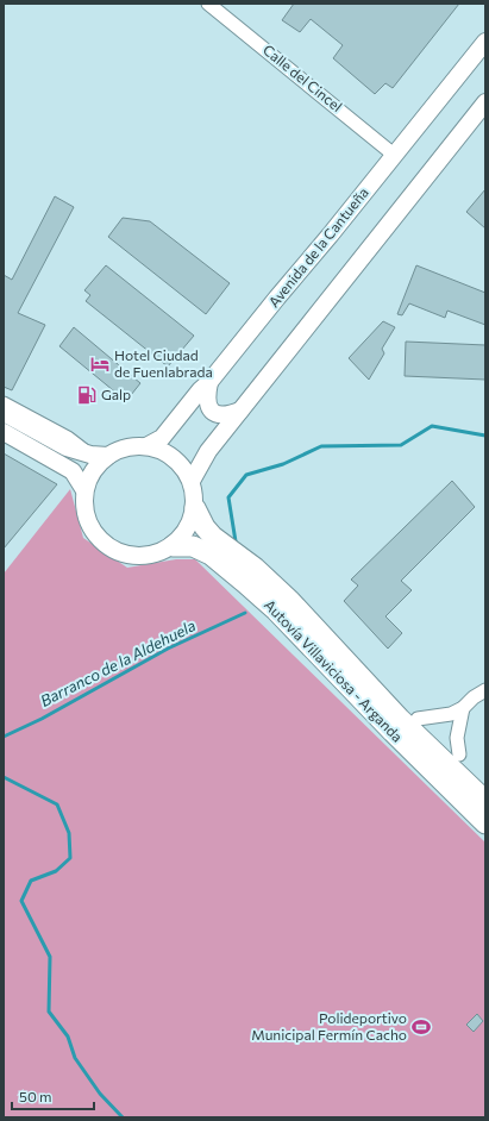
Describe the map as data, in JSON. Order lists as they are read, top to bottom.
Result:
{
  "streets": {
    "highway": ["Autovía Villaviciosa - Arganda"],
    "main road": ["Avenida de la Cantueña"],
    "street": ["Calle del Cincel"]
  },
  "crossings": [
    ["Calle del Cincel", "Avenida de la Cantueña"],
    ["Avenida de la Cantueña", "Autovía Villaviciosa - Arganda"]
  ],
  "water": ["Barranco de la Aldehuela"],
  "places": {
    "hotel": ["Hotel Ciudad de Fuenlabrada"],
    "fuel station": ["Galp"],
    "sports": ["Polideportivo Municipal Fermín Cacho"]
  },
  "scale_bar": "50 m"
}
